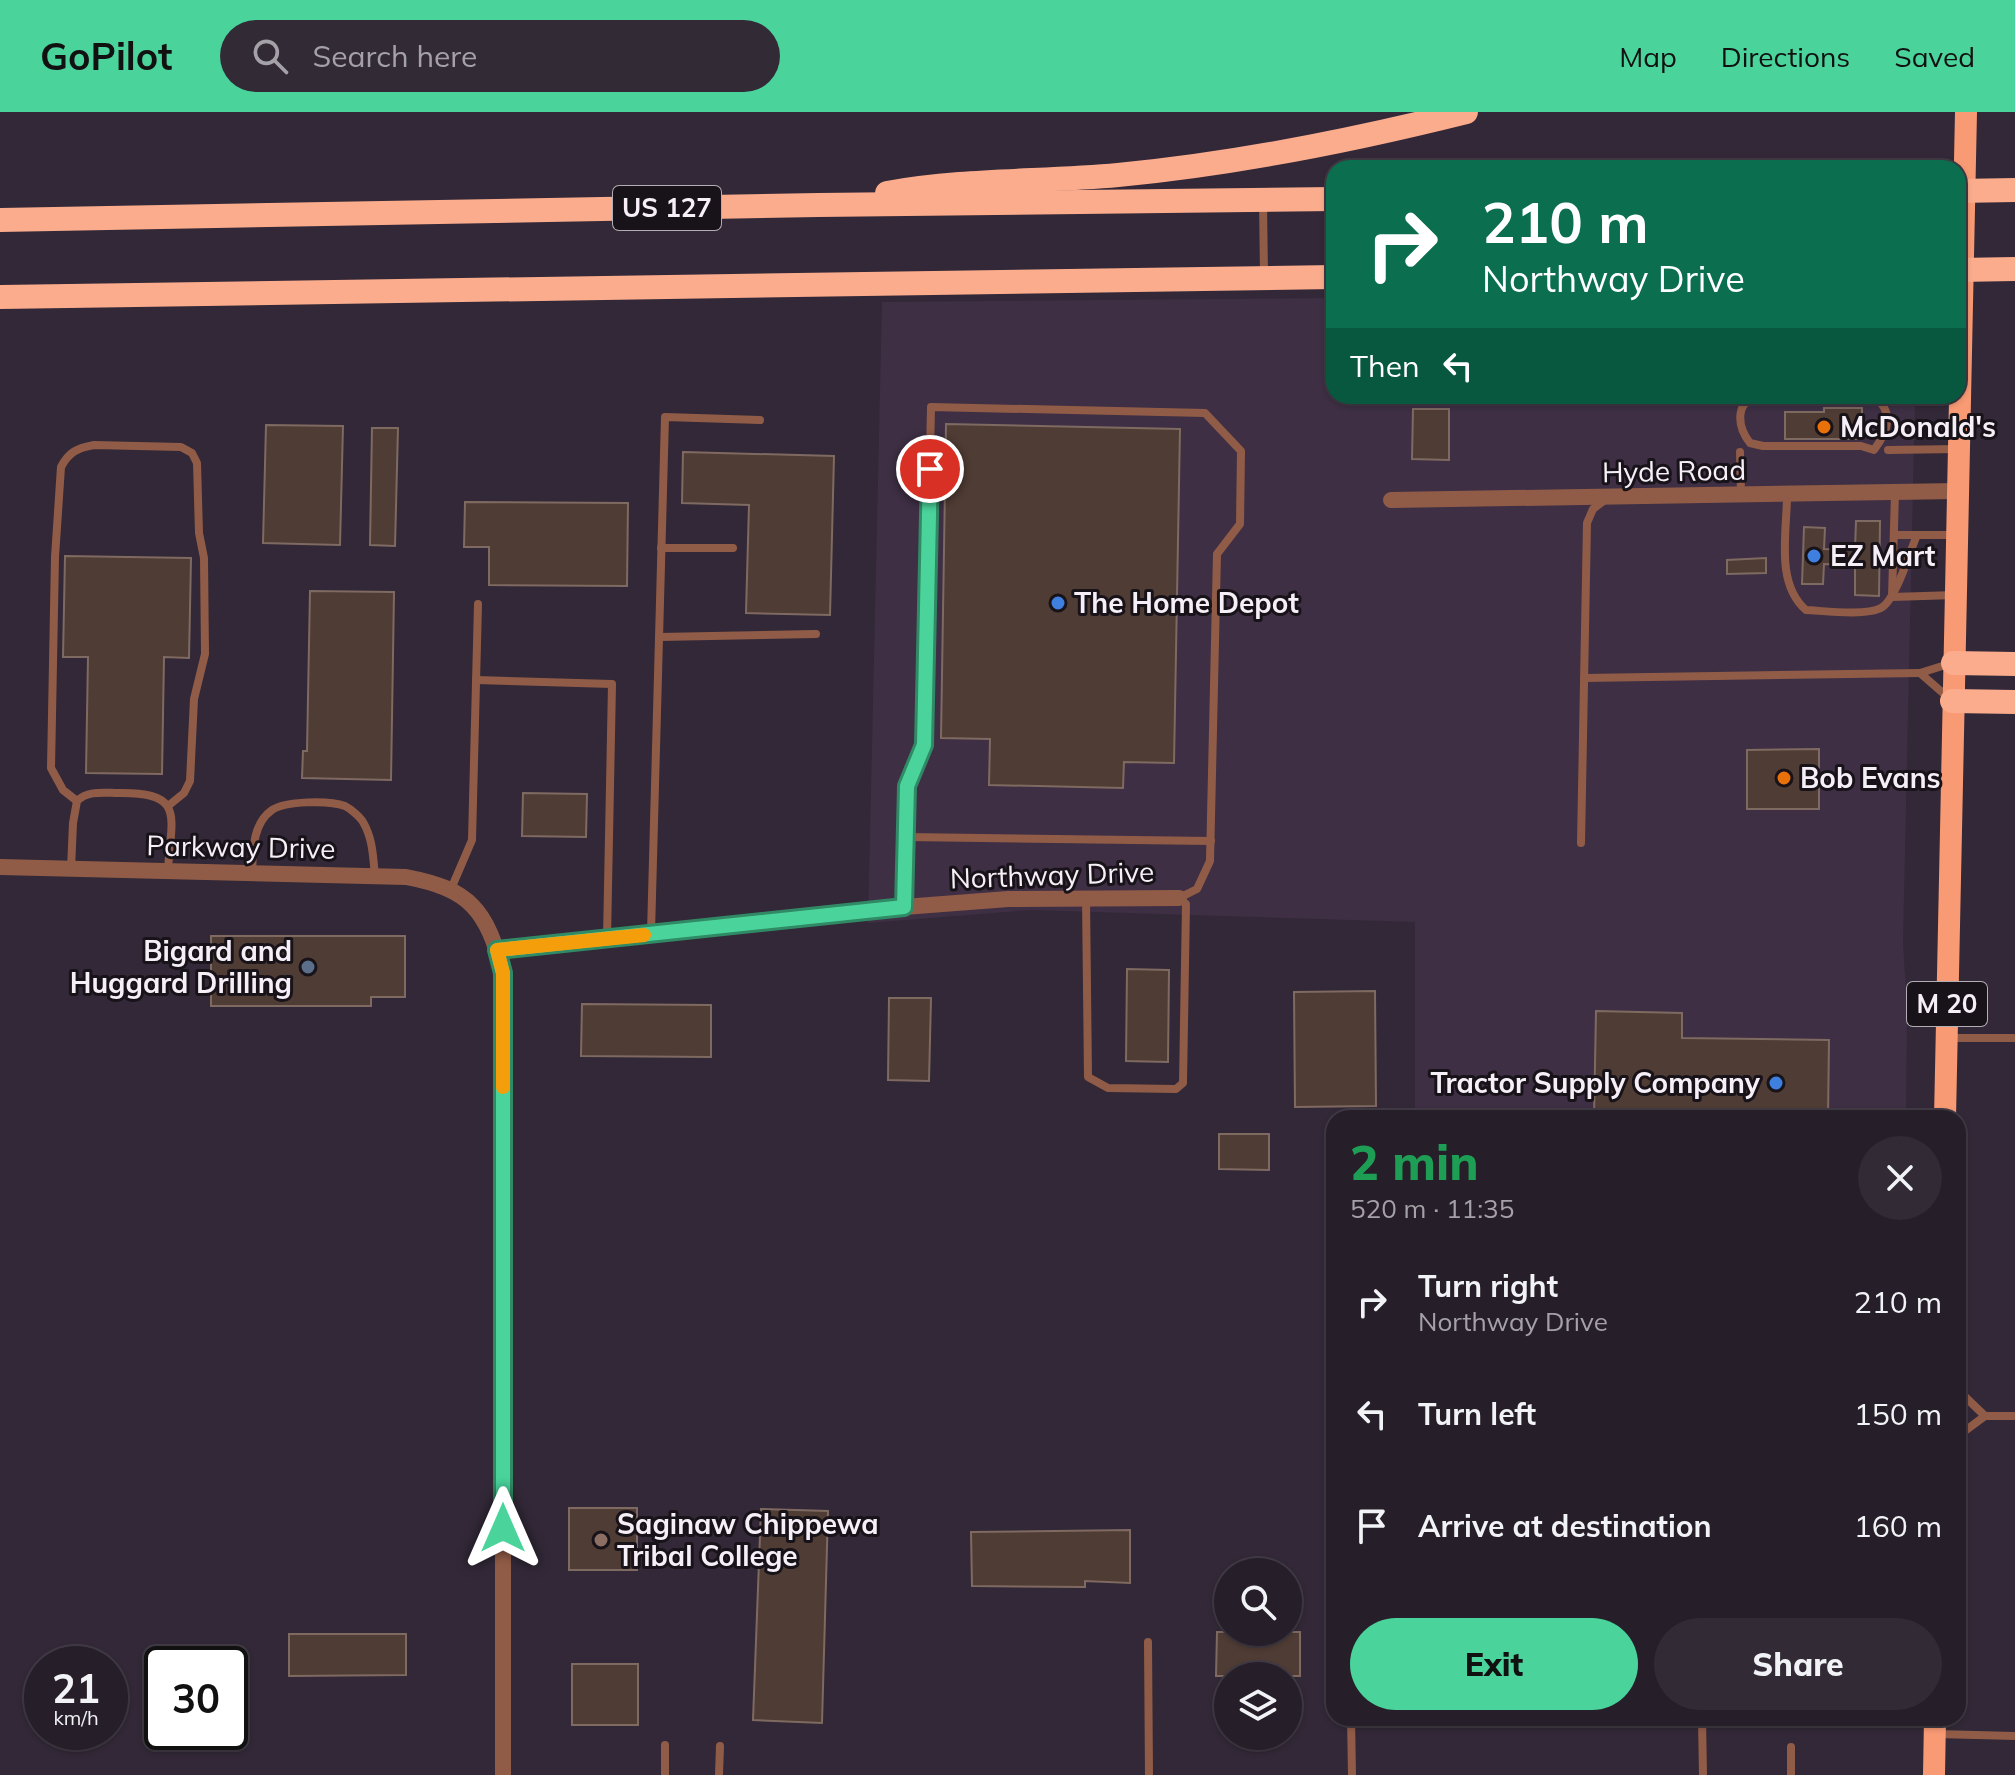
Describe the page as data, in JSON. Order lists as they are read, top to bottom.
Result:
{
  "streets": {
    "highway": ["US 127", "M 20"],
    "street": ["Hyde Road", "Parkway Drive", "Northway Drive"]
  },
  "crossings": [
    ["Hyde Road", "M 20"],
    ["Parkway Drive", "Northway Drive"]
  ],
  "places": [
    "McDonald's",
    "EZ Mart",
    "The Home Depot",
    "Bob Evans",
    "Bigard and Huggard Drilling",
    "Tractor Supply Company",
    "Saginaw Chippewa Tribal College"
  ],
  "page": {
    "header": "GoPilot",
    "search": "Search here",
    "nav": ["Map", "Directions", "Saved"],
    "turn": ["210 m", "Northway Drive"],
    "then": "Then",
    "heading": ["2 min", "520 m · 11:35"],
    "list": [
      {
        "name": "Turn right",
        "note": "Northway Drive",
        "value": "210 m"
      },
      {
        "name": "Turn left",
        "value": "150 m"
      },
      {
        "name": "Arrive at destination",
        "value": "160 m"
      }
    ],
    "buttons": ["Exit", "Share"],
    "speed": "21 km/h",
    "limit": "30"
  }
}
